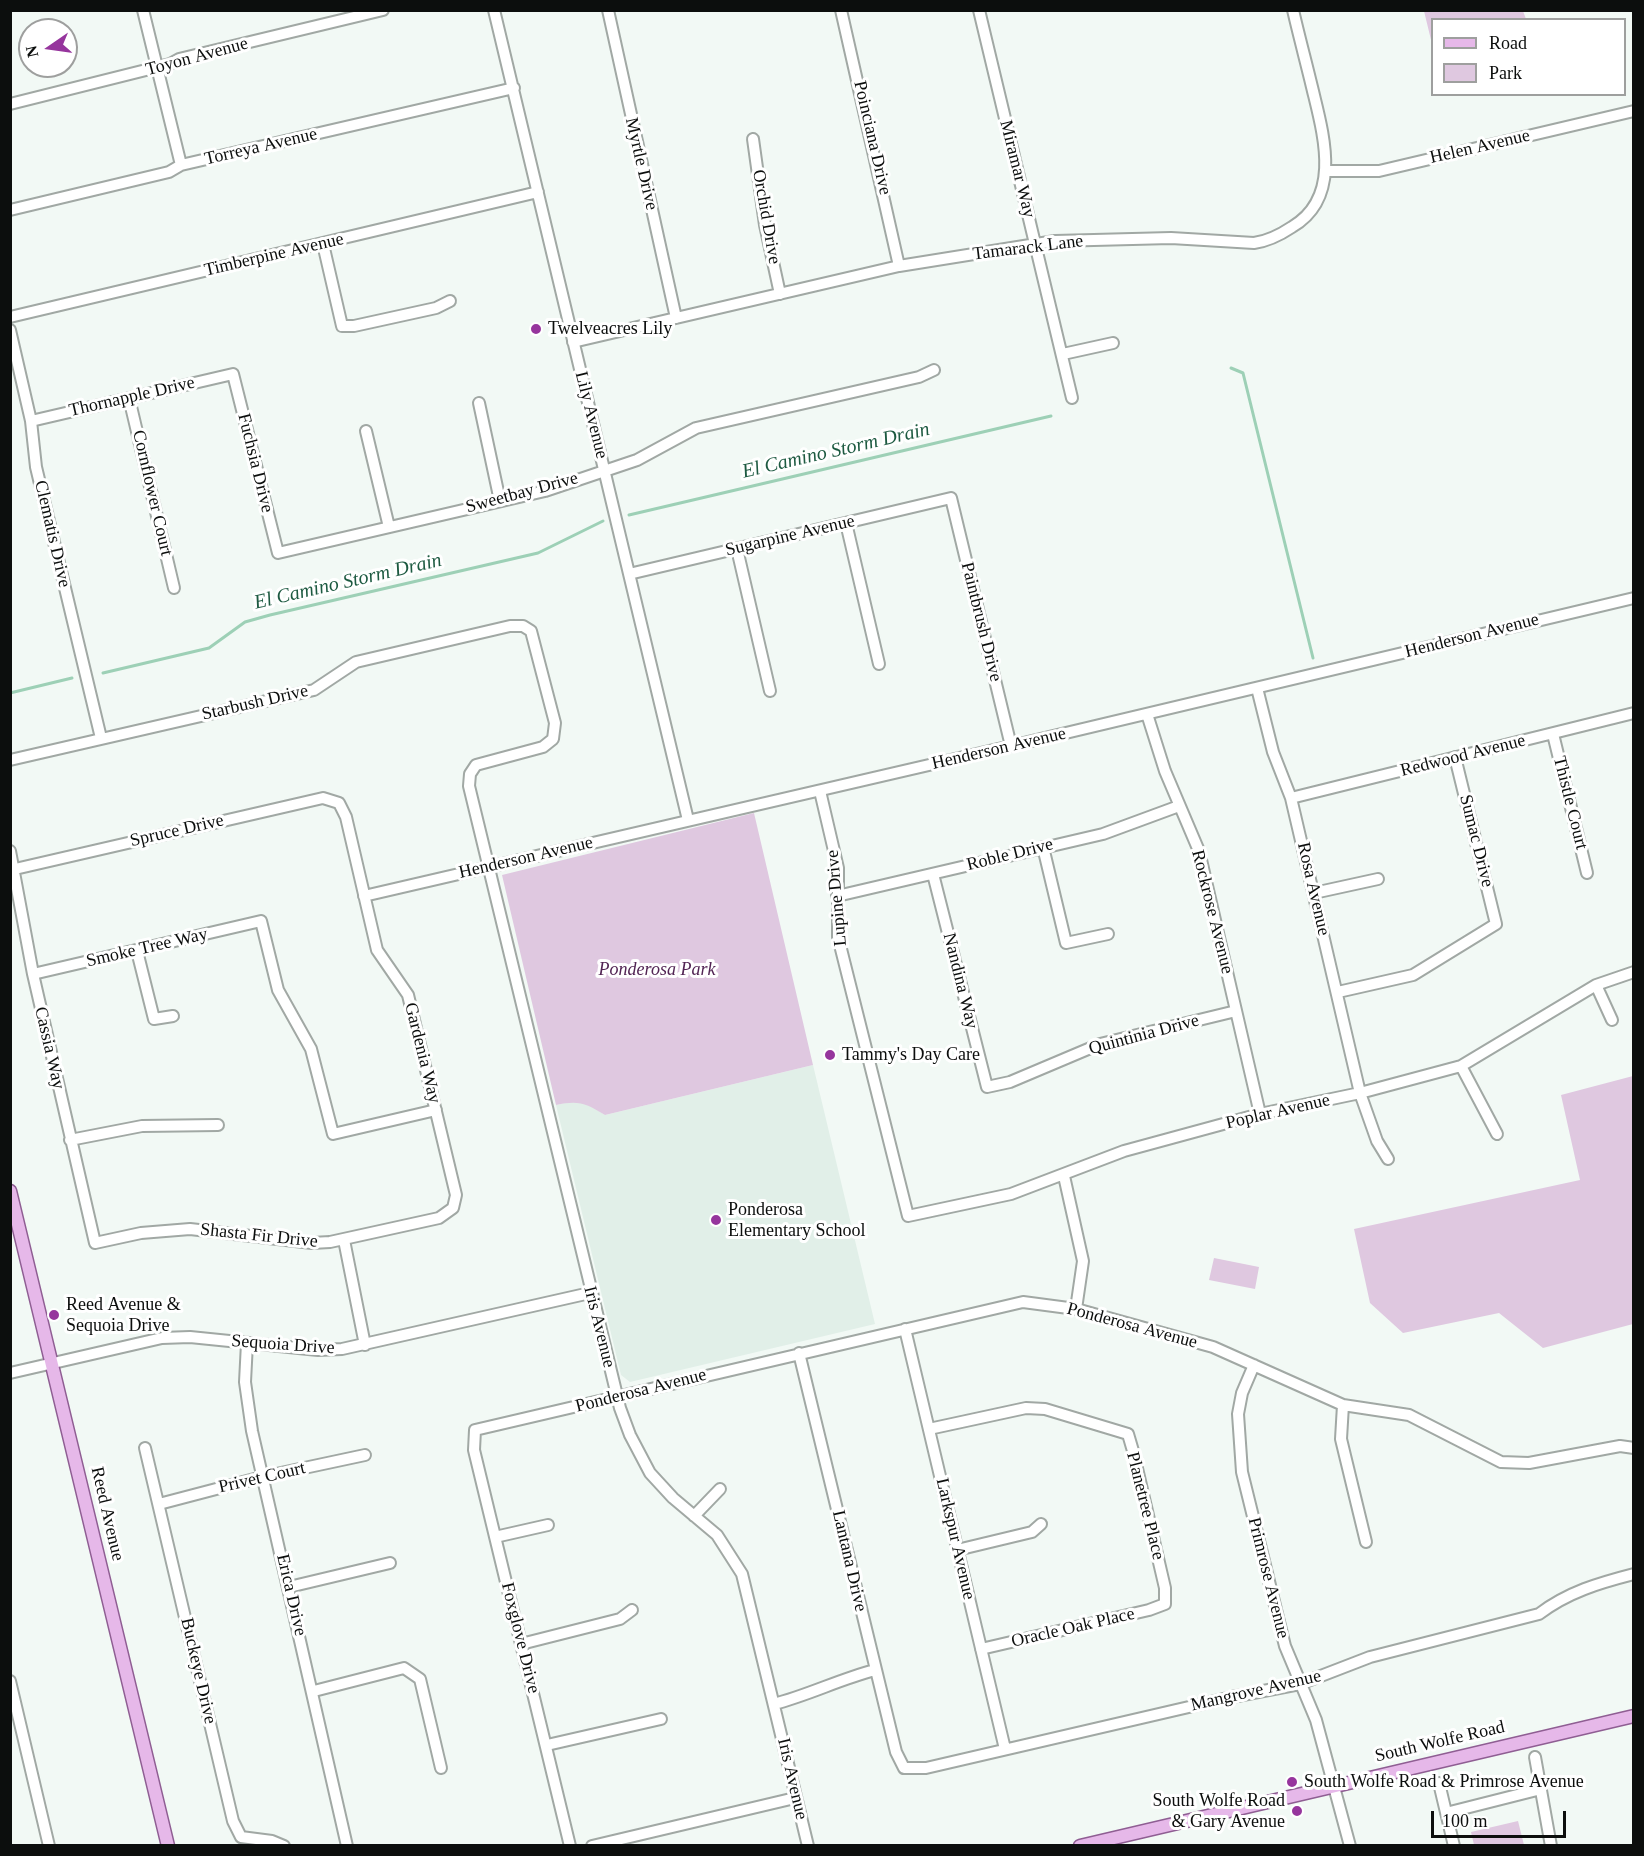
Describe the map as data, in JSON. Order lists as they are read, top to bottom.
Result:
{
  "streets": {
    "main road": ["Reed Avenue", "South Wolfe Road"],
    "street": [
      "Toyon Avenue",
      "Poinciana Drive",
      "Torreya Avenue",
      "Helen Avenue",
      "Myrtle Drive",
      "Miramar Way",
      "Orchid Drive",
      "Tamarack Lane",
      "Timberpine Avenue",
      "Thornapple Drive",
      "Lily Avenue",
      "Fuchsia Drive",
      "Cornflower Court",
      "Sweetbay Drive",
      "Clematis Drive",
      "Sugarpine Avenue",
      "Paintbrush Drive",
      "Henderson Avenue",
      "Starbush Drive",
      "Redwood Avenue",
      "Thistle Court",
      "Spruce Drive",
      "Sumac Drive",
      "Roble Drive",
      "Rosa Avenue",
      "Lupine Drive",
      "Rockrose Avenue",
      "Smoke Tree Way",
      "Nandina Way",
      "Quintinia Drive",
      "Cassia Way",
      "Gardenia Way",
      "Poplar Avenue",
      "Shasta Fir Drive",
      "Ponderosa Avenue",
      "Iris Avenue",
      "Sequoia Drive",
      "Privet Court",
      "Planetree Place",
      "Larkspur Avenue",
      "Lantana Drive",
      "Primrose Avenue",
      "Erica Drive",
      "Oracle Oak Place",
      "Foxglove Drive",
      "Buckeye Drive",
      "Mangrove Avenue"
    ]
  },
  "crossings": [
    ["Poinciana Drive", "Tamarack Lane"],
    ["Torreya Avenue", "Lily Avenue"],
    ["Helen Avenue", "Tamarack Lane"],
    ["Myrtle Drive", "Tamarack Lane"],
    ["Miramar Way", "Tamarack Lane"],
    ["Orchid Drive", "Tamarack Lane"],
    ["Tamarack Lane", "Lily Avenue"],
    ["Timberpine Avenue", "Lily Avenue"],
    ["Thornapple Drive", "Fuchsia Drive"],
    ["Thornapple Drive", "Cornflower Court"],
    ["Thornapple Drive", "Clematis Drive"],
    ["Lily Avenue", "Sweetbay Drive"],
    ["Lily Avenue", "Sugarpine Avenue"],
    ["Lily Avenue", "Henderson Avenue"],
    ["Fuchsia Drive", "Sweetbay Drive"],
    ["Clematis Drive", "Starbush Drive"],
    ["Sugarpine Avenue", "Paintbrush Drive"],
    ["Paintbrush Drive", "Henderson Avenue"],
    ["Henderson Avenue", "Rosa Avenue"],
    ["Henderson Avenue", "Lupine Drive"],
    ["Henderson Avenue", "Rockrose Avenue"],
    ["Henderson Avenue", "Gardenia Way"],
    ["Henderson Avenue", "Iris Avenue"],
    ["Starbush Drive", "Iris Avenue"],
    ["Redwood Avenue", "Thistle Court"],
    ["Redwood Avenue", "Sumac Drive"],
    ["Redwood Avenue", "Rosa Avenue"],
    ["Spruce Drive", "Cassia Way"],
    ["Spruce Drive", "Gardenia Way"],
    ["Sumac Drive", "Rosa Avenue"],
    ["Roble Drive", "Lupine Drive"],
    ["Roble Drive", "Rockrose Avenue"],
    ["Roble Drive", "Nandina Way"],
    ["Rosa Avenue", "Poplar Avenue"],
    ["Lupine Drive", "Poplar Avenue"],
    ["Rockrose Avenue", "Quintinia Drive"],
    ["Rockrose Avenue", "Poplar Avenue"],
    ["Smoke Tree Way", "Cassia Way"],
    ["Smoke Tree Way", "Gardenia Way"],
    ["Nandina Way", "Quintinia Drive"],
    ["Cassia Way", "Shasta Fir Drive"],
    ["Gardenia Way", "Shasta Fir Drive"],
    ["Ponderosa Avenue", "Iris Avenue"],
    ["Ponderosa Avenue", "Larkspur Avenue"],
    ["Ponderosa Avenue", "Lantana Drive"],
    ["Ponderosa Avenue", "Primrose Avenue"],
    ["Ponderosa Avenue", "Foxglove Drive"],
    ["Iris Avenue", "Sequoia Drive"],
    ["Sequoia Drive", "Reed Avenue"],
    ["Sequoia Drive", "Erica Drive"],
    ["Privet Court", "Erica Drive"],
    ["Privet Court", "Buckeye Drive"],
    ["Planetree Place", "Larkspur Avenue"],
    ["Planetree Place", "Oracle Oak Place"],
    ["Larkspur Avenue", "Oracle Oak Place"],
    ["Larkspur Avenue", "Mangrove Avenue"],
    ["Lantana Drive", "Mangrove Avenue"],
    ["Primrose Avenue", "Mangrove Avenue"],
    ["Primrose Avenue", "South Wolfe Road"]
  ],
  "water": ["El Camino Storm Drain"],
  "parks": ["Ponderosa Park"],
  "places": [
    "Twelveacres Lily",
    "Tammy's Day Care",
    "Ponderosa Elementary School",
    "Reed Avenue & Sequoia Drive",
    "South Wolfe Road & Primrose Avenue",
    "South Wolfe Road & Gary Avenue"
  ],
  "legend": ["Road", "Park"],
  "scale_bar": "100 m",
  "north": "left"
}
